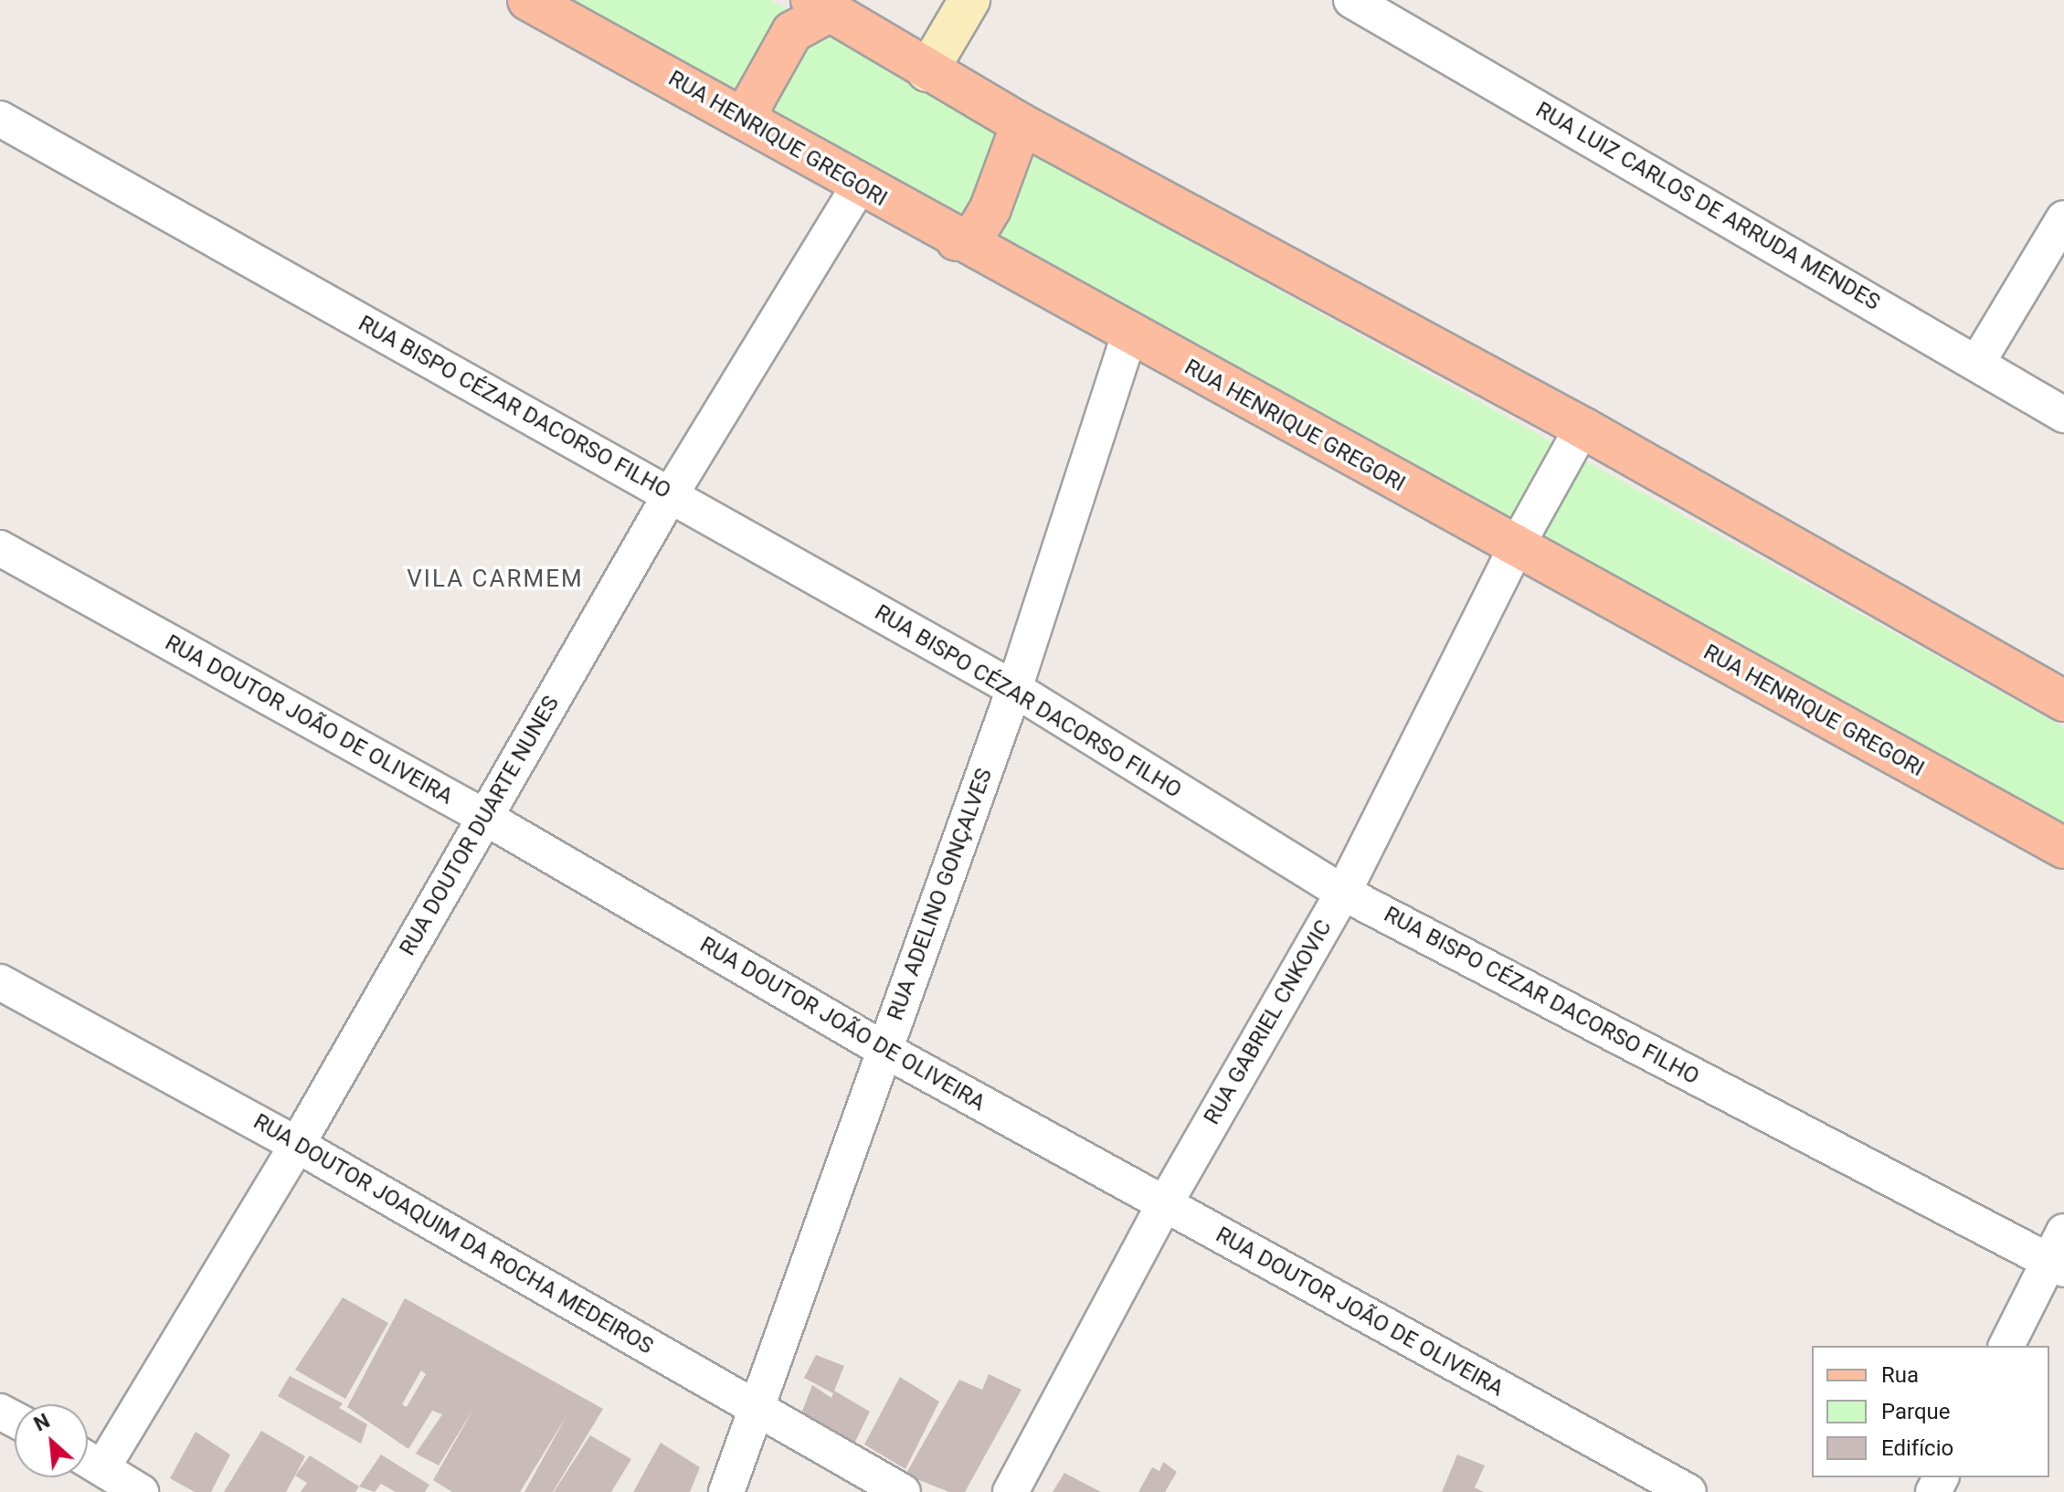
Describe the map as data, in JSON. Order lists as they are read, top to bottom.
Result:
{
  "streets": {
    "main road": ["RUA HENRIQUE GREGORI"],
    "street": [
      "RUA LUIZ CARLOS DE ARRUDA MENDES",
      "RUA BISPO CÉZAR DACORSO FILHO",
      "RUA DOUTOR JOÃO DE OLIVEIRA",
      "RUA DOUTOR DUARTE NUNES",
      "RUA ADELINO GONÇALVES",
      "RUA GABRIEL CNKOVIC",
      "RUA DOUTOR JOAQUIM DA ROCHA MEDEIROS"
    ]
  },
  "crossings": [
    ["RUA HENRIQUE GREGORI", "RUA DOUTOR DUARTE NUNES"],
    ["RUA HENRIQUE GREGORI", "RUA ADELINO GONÇALVES"],
    ["RUA HENRIQUE GREGORI", "RUA GABRIEL CNKOVIC"],
    ["RUA BISPO CÉZAR DACORSO FILHO", "RUA DOUTOR DUARTE NUNES"],
    ["RUA BISPO CÉZAR DACORSO FILHO", "RUA ADELINO GONÇALVES"],
    ["RUA BISPO CÉZAR DACORSO FILHO", "RUA GABRIEL CNKOVIC"],
    ["RUA DOUTOR JOÃO DE OLIVEIRA", "RUA DOUTOR DUARTE NUNES"],
    ["RUA DOUTOR JOÃO DE OLIVEIRA", "RUA ADELINO GONÇALVES"],
    ["RUA DOUTOR JOÃO DE OLIVEIRA", "RUA GABRIEL CNKOVIC"],
    ["RUA DOUTOR DUARTE NUNES", "RUA DOUTOR JOAQUIM DA ROCHA MEDEIROS"],
    ["RUA ADELINO GONÇALVES", "RUA DOUTOR JOAQUIM DA ROCHA MEDEIROS"]
  ],
  "districts": ["VILA CARMEM"],
  "legend": ["Rua", "Parque", "Edifício"],
  "north": "top left"
}
